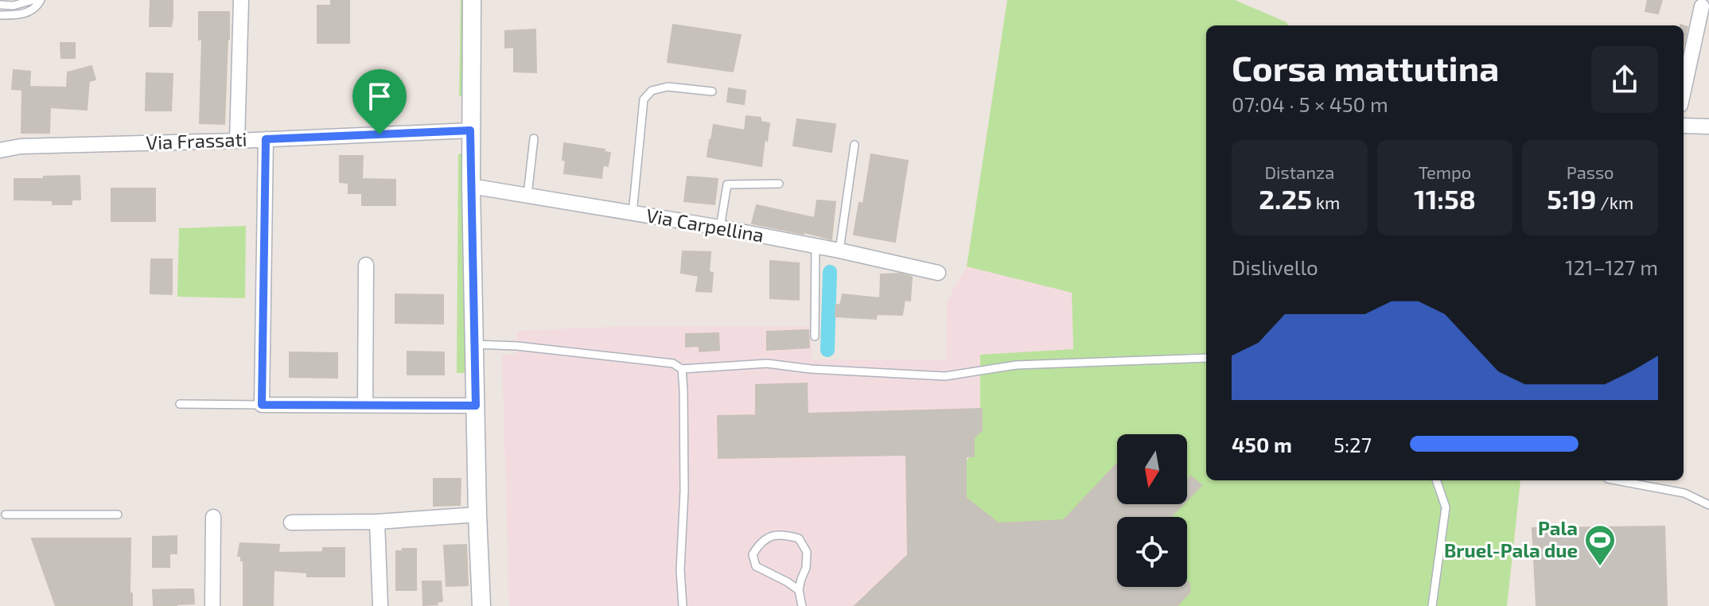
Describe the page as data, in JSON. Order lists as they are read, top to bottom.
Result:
{
  "streets": {
    "street": ["Via Frassati", "Via Carpellina"]
  },
  "places": {
    "sports": ["Pala Bruel-Pala due"]
  },
  "north": "bottom",
  "page": {
    "heading": ["Corsa mattutina", "07:04 · 5 × 450 m"],
    "stats": [
      ["Distanza", "2.25 km"],
      ["Tempo", "11:58"],
      ["Passo", "5:19 /km"]
    ],
    "chart": ["Dislivello", "121–127 m"],
    "list": [
      {
        "name": "450 m",
        "note": "5:27"
      }
    ]
  }
}
